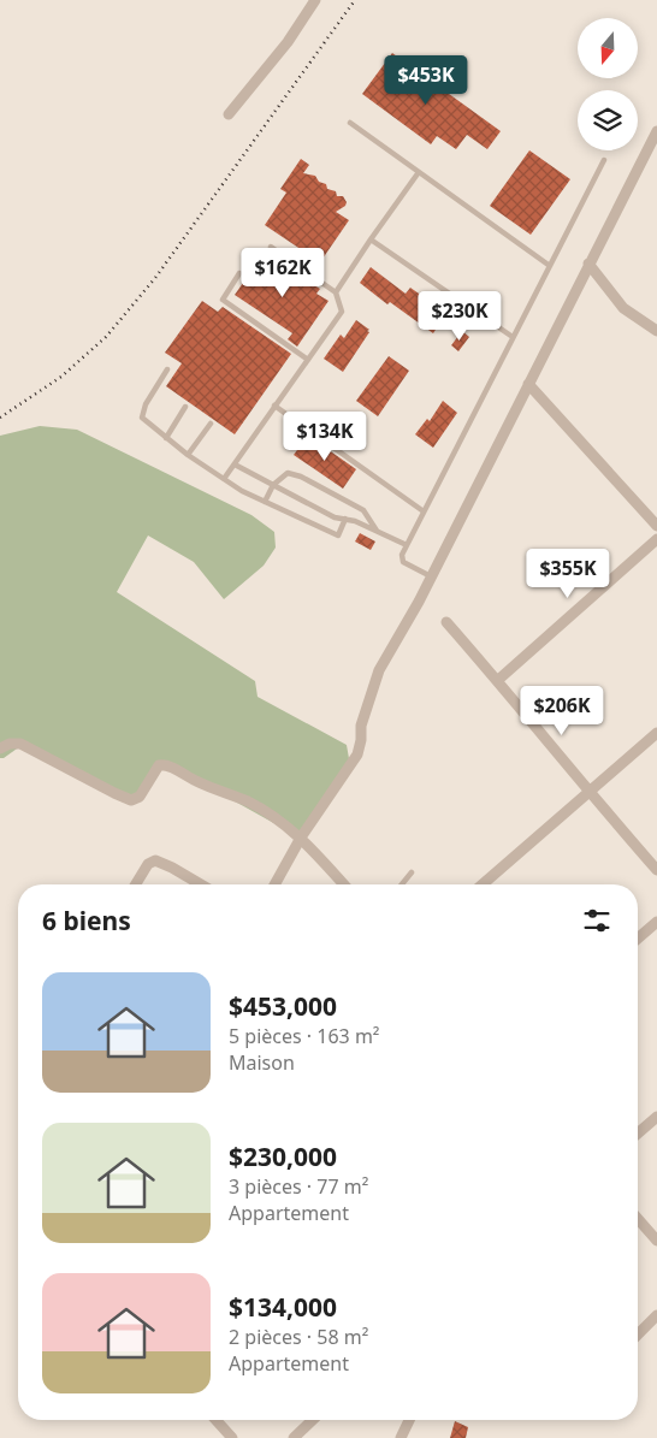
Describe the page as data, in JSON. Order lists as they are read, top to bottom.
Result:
{
  "north": "bottom",
  "page": {
    "price": [
      "$453K",
      "$162K",
      "$230K",
      "$134K",
      "$355K",
      "$206K"
    ],
    "heading": "6 biens",
    "list": [
      {
        "name": "$453,000",
        "note": "5 pièces · 163 m² · Maison"
      },
      {
        "name": "$230,000",
        "note": "3 pièces · 77 m² · Appartement"
      },
      {
        "name": "$134,000",
        "note": "2 pièces · 58 m² · Appartement"
      }
    ]
  }
}
